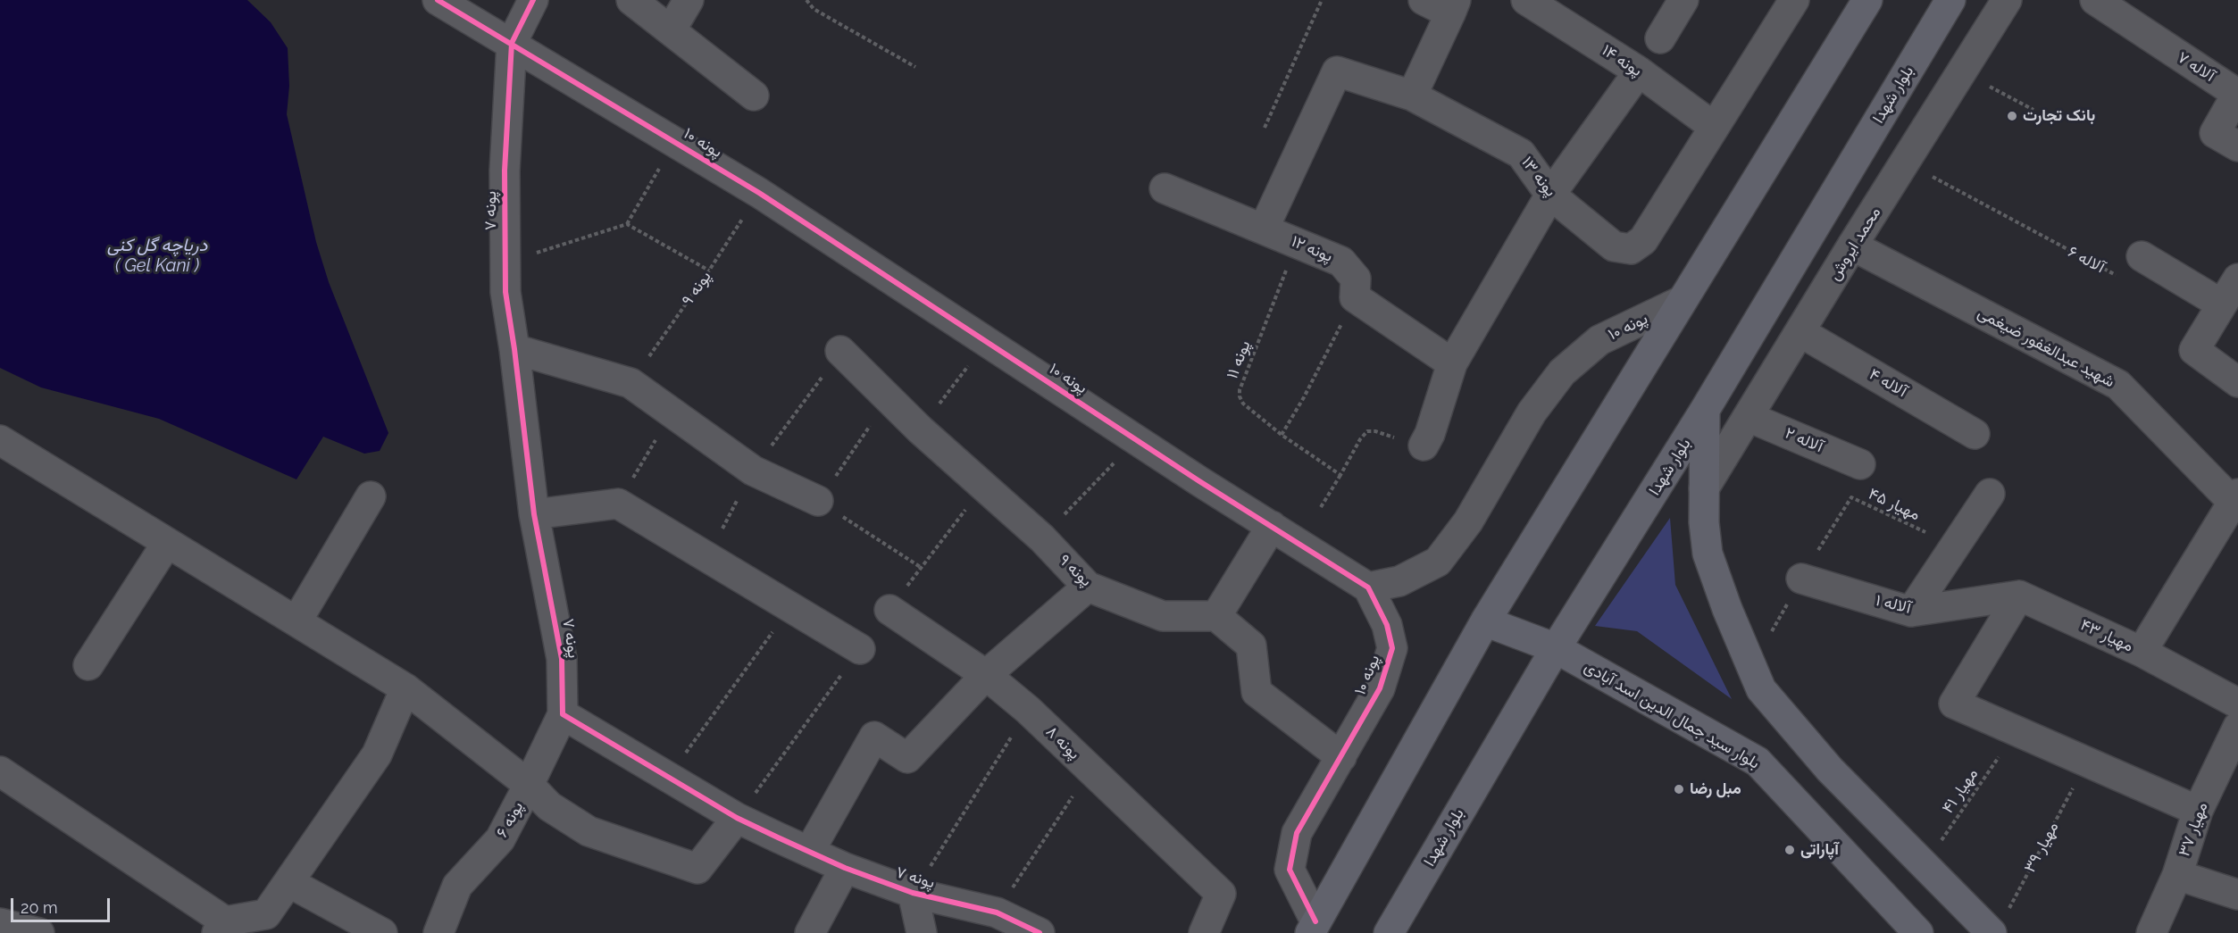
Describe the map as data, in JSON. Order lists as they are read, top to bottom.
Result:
{
  "streets": {
    "main road": ["بلوار شهدا", "بلوار سید جمال الدین اسد آبادی"],
    "street": [
      "پونه ۱۴",
      "آلاله ۷",
      "پونه ۱۰",
      "پونه ۱۳",
      "پونه ۷",
      "محمد ایروش",
      "پونه ۱۲",
      "پونه ۹",
      "شهید عبدالغفور ضیغمی",
      "آلاله ۴",
      "آلاله ۲",
      "آلاله ۱",
      "مهیار ۴۳",
      "پونه ۸",
      "پونه ۶",
      "مهیار ۳۷"
    ],
    "path": [
      "آلاله ۶",
      "پونه ۱۱",
      "مهیار ۴۵",
      "مهیار ۴۱",
      "مهیار ۳۹"
    ]
  },
  "crossings": [
    ["پونه ۱۴", "پونه ۱۳"],
    ["بلوار شهدا", "بلوار سید جمال الدین اسد آبادی"],
    ["پونه ۱۰", "پونه ۷"],
    ["پونه ۱۰", "پونه ۹"],
    ["پونه ۱۳", "پونه ۱۲"],
    ["محمد ایروش", "آلاله ۶"],
    ["محمد ایروش", "شهید عبدالغفور ضیغمی"],
    ["محمد ایروش", "آلاله ۴"],
    ["محمد ایروش", "آلاله ۲"],
    ["پونه ۱۲", "پونه ۱۱"],
    ["شهید عبدالغفور ضیغمی", "مهیار ۴۳"],
    ["مهیار ۴۵", "آلاله ۱"],
    ["آلاله ۱", "مهیار ۴۳"]
  ],
  "water": ["دریاچه گل کنی ( Gel Kani )"],
  "places": ["بانک تجارت", "مبل رضا", "آپاراتی"],
  "scale_bar": "20 m"
}
